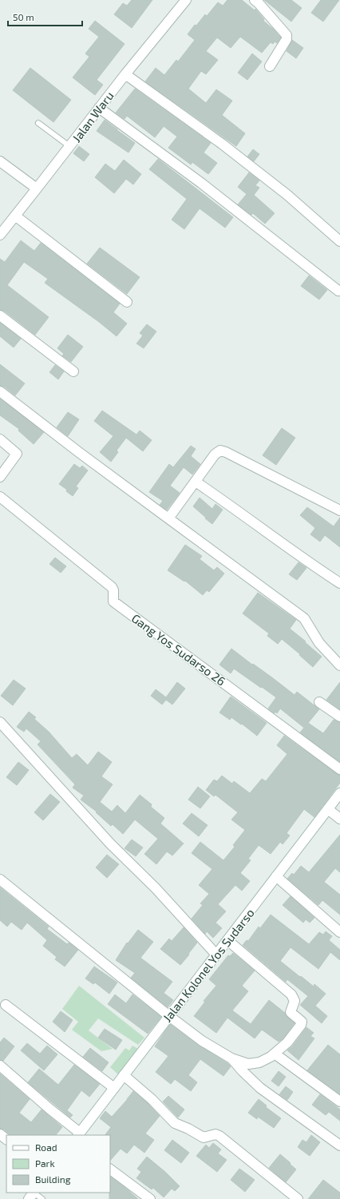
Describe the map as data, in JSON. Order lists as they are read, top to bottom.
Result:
{
  "streets": {
    "street": ["Jalan Waru", "Gang Yos Sudarso 26", "Jalan Kolonel Yos Sudarso"]
  },
  "legend": ["Road", "Park", "Building"],
  "scale_bar": "50 m"
}
